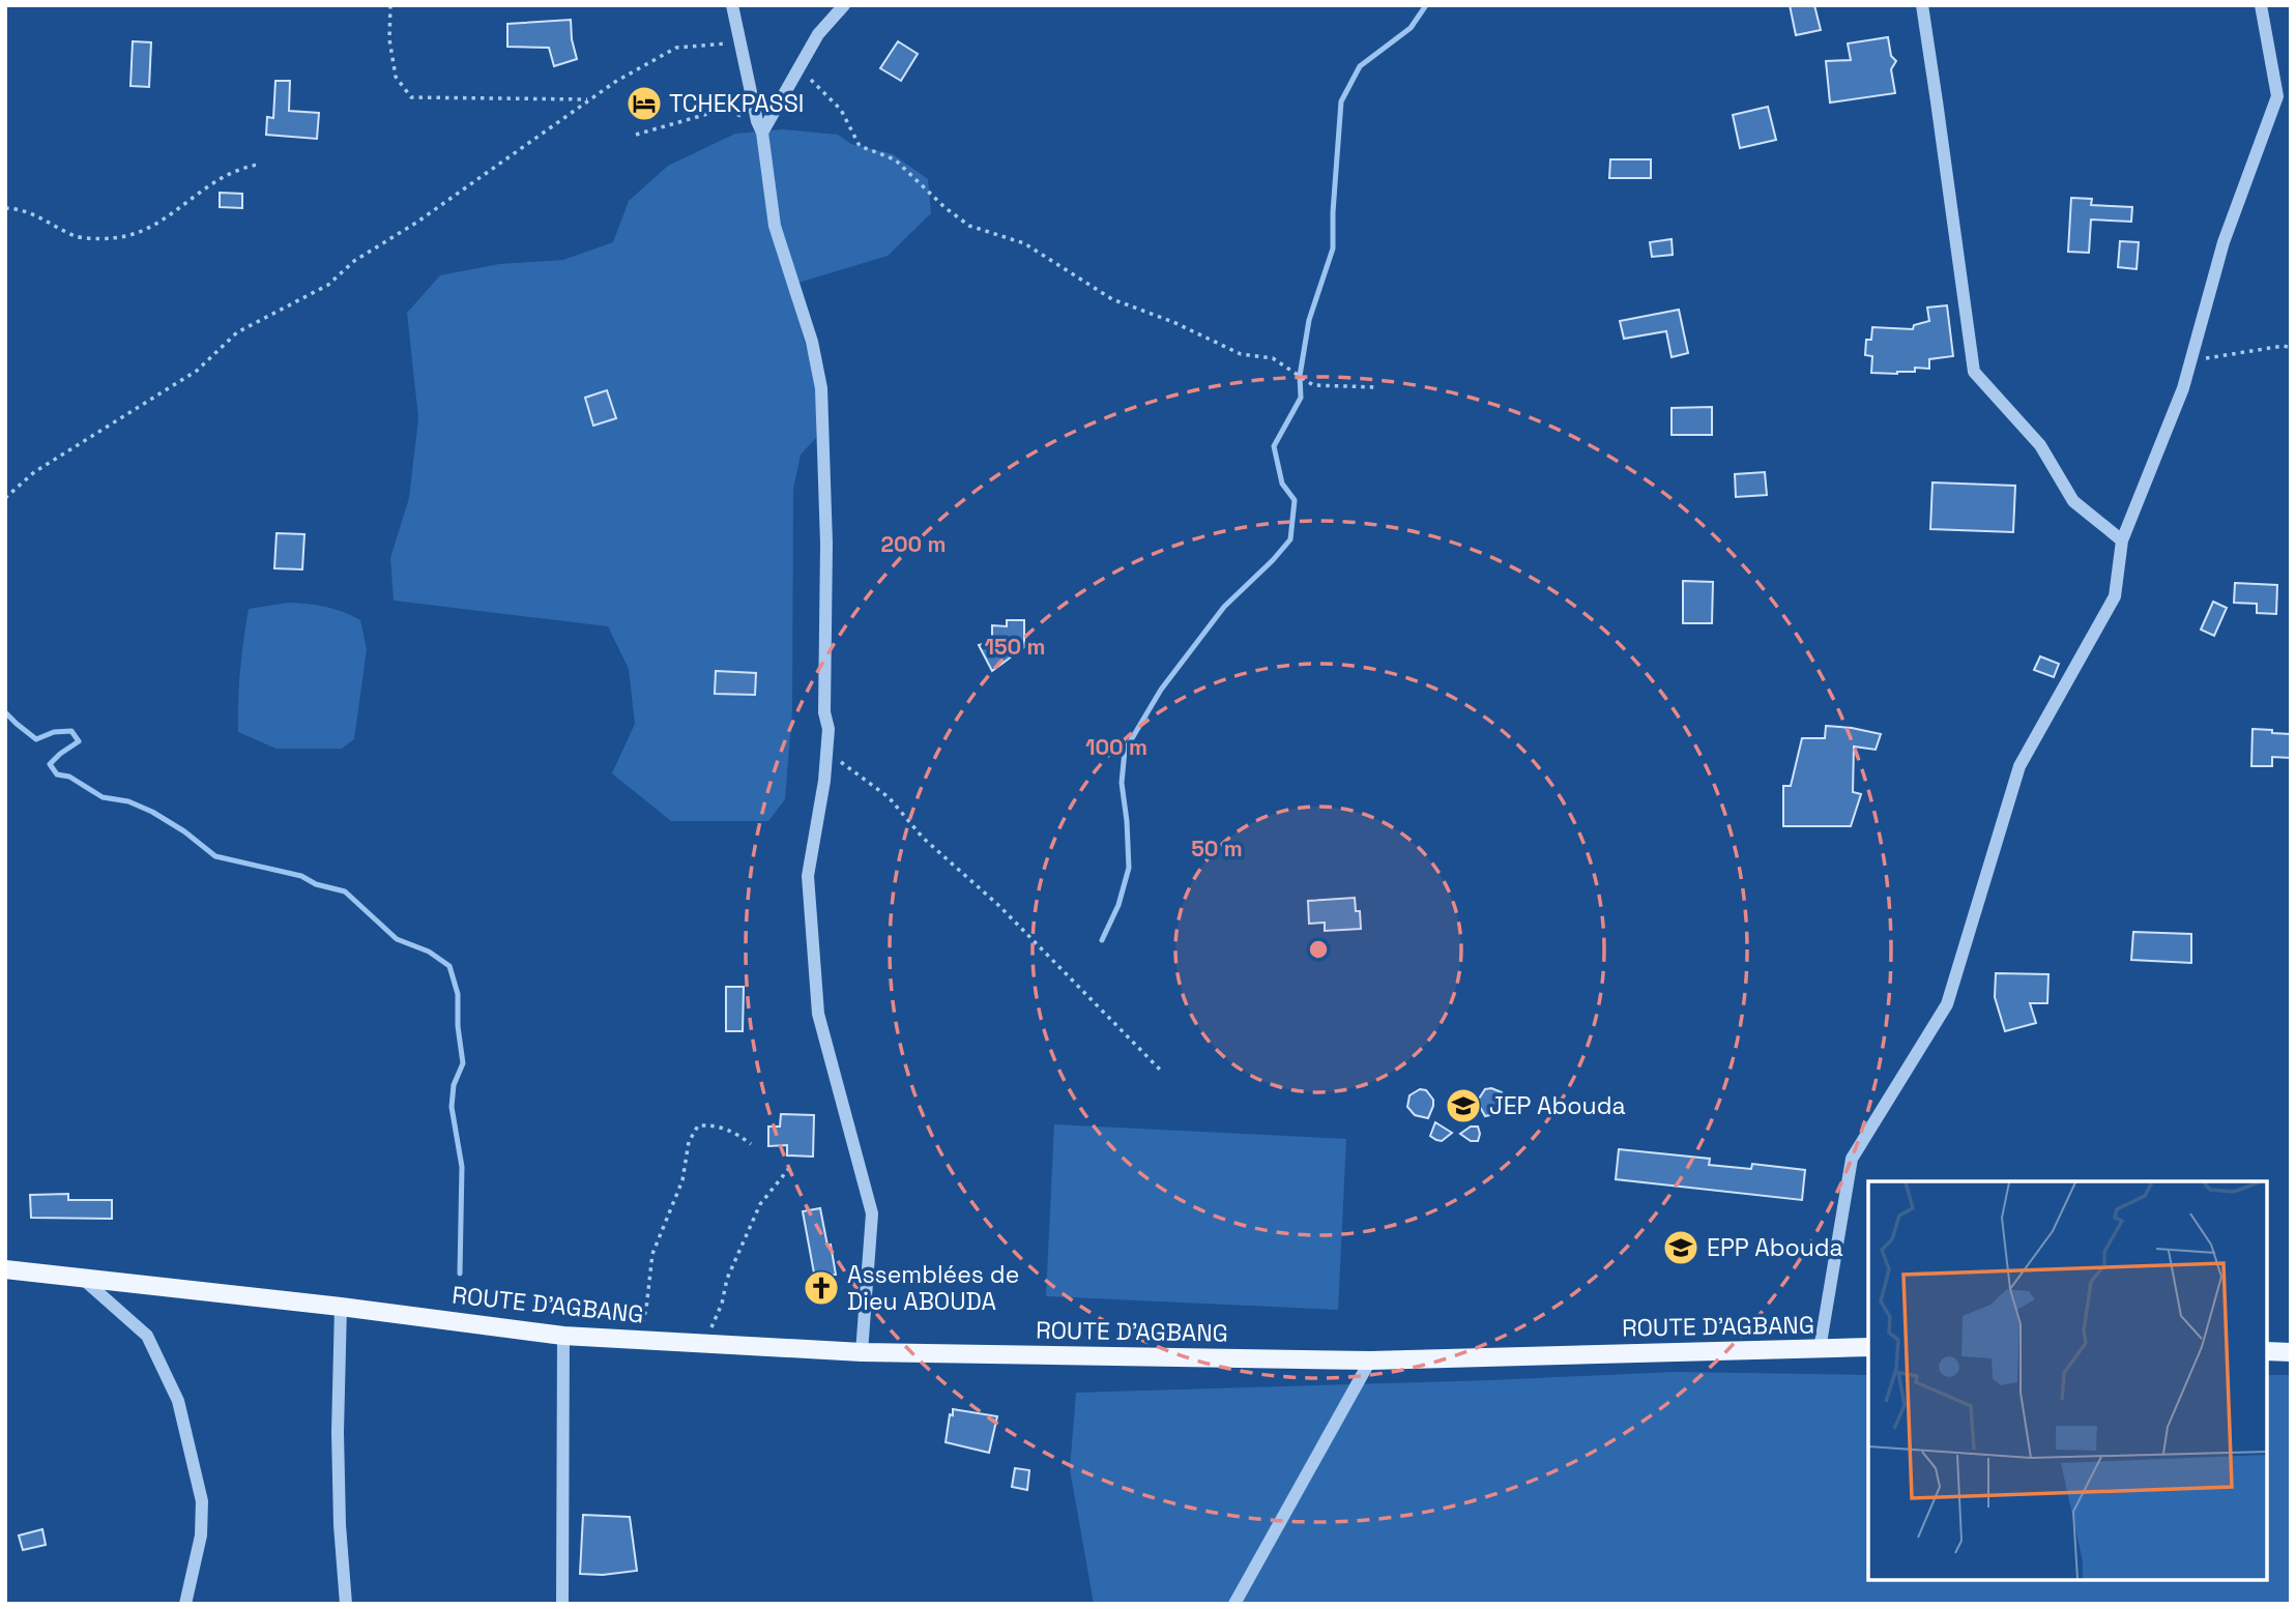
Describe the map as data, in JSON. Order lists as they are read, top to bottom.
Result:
{
  "streets": {
    "main road": ["ROUTE D'AGBANG"]
  },
  "places": {
    "hotel": ["TCHEKPASSI"],
    "school or university": ["JEP Abouda", "EPP Abouda"],
    "church": ["Assemblées de Dieu ABOUDA"]
  },
  "rings": [
    "200 m",
    "150 m",
    "100 m",
    "50 m"
  ]
}
